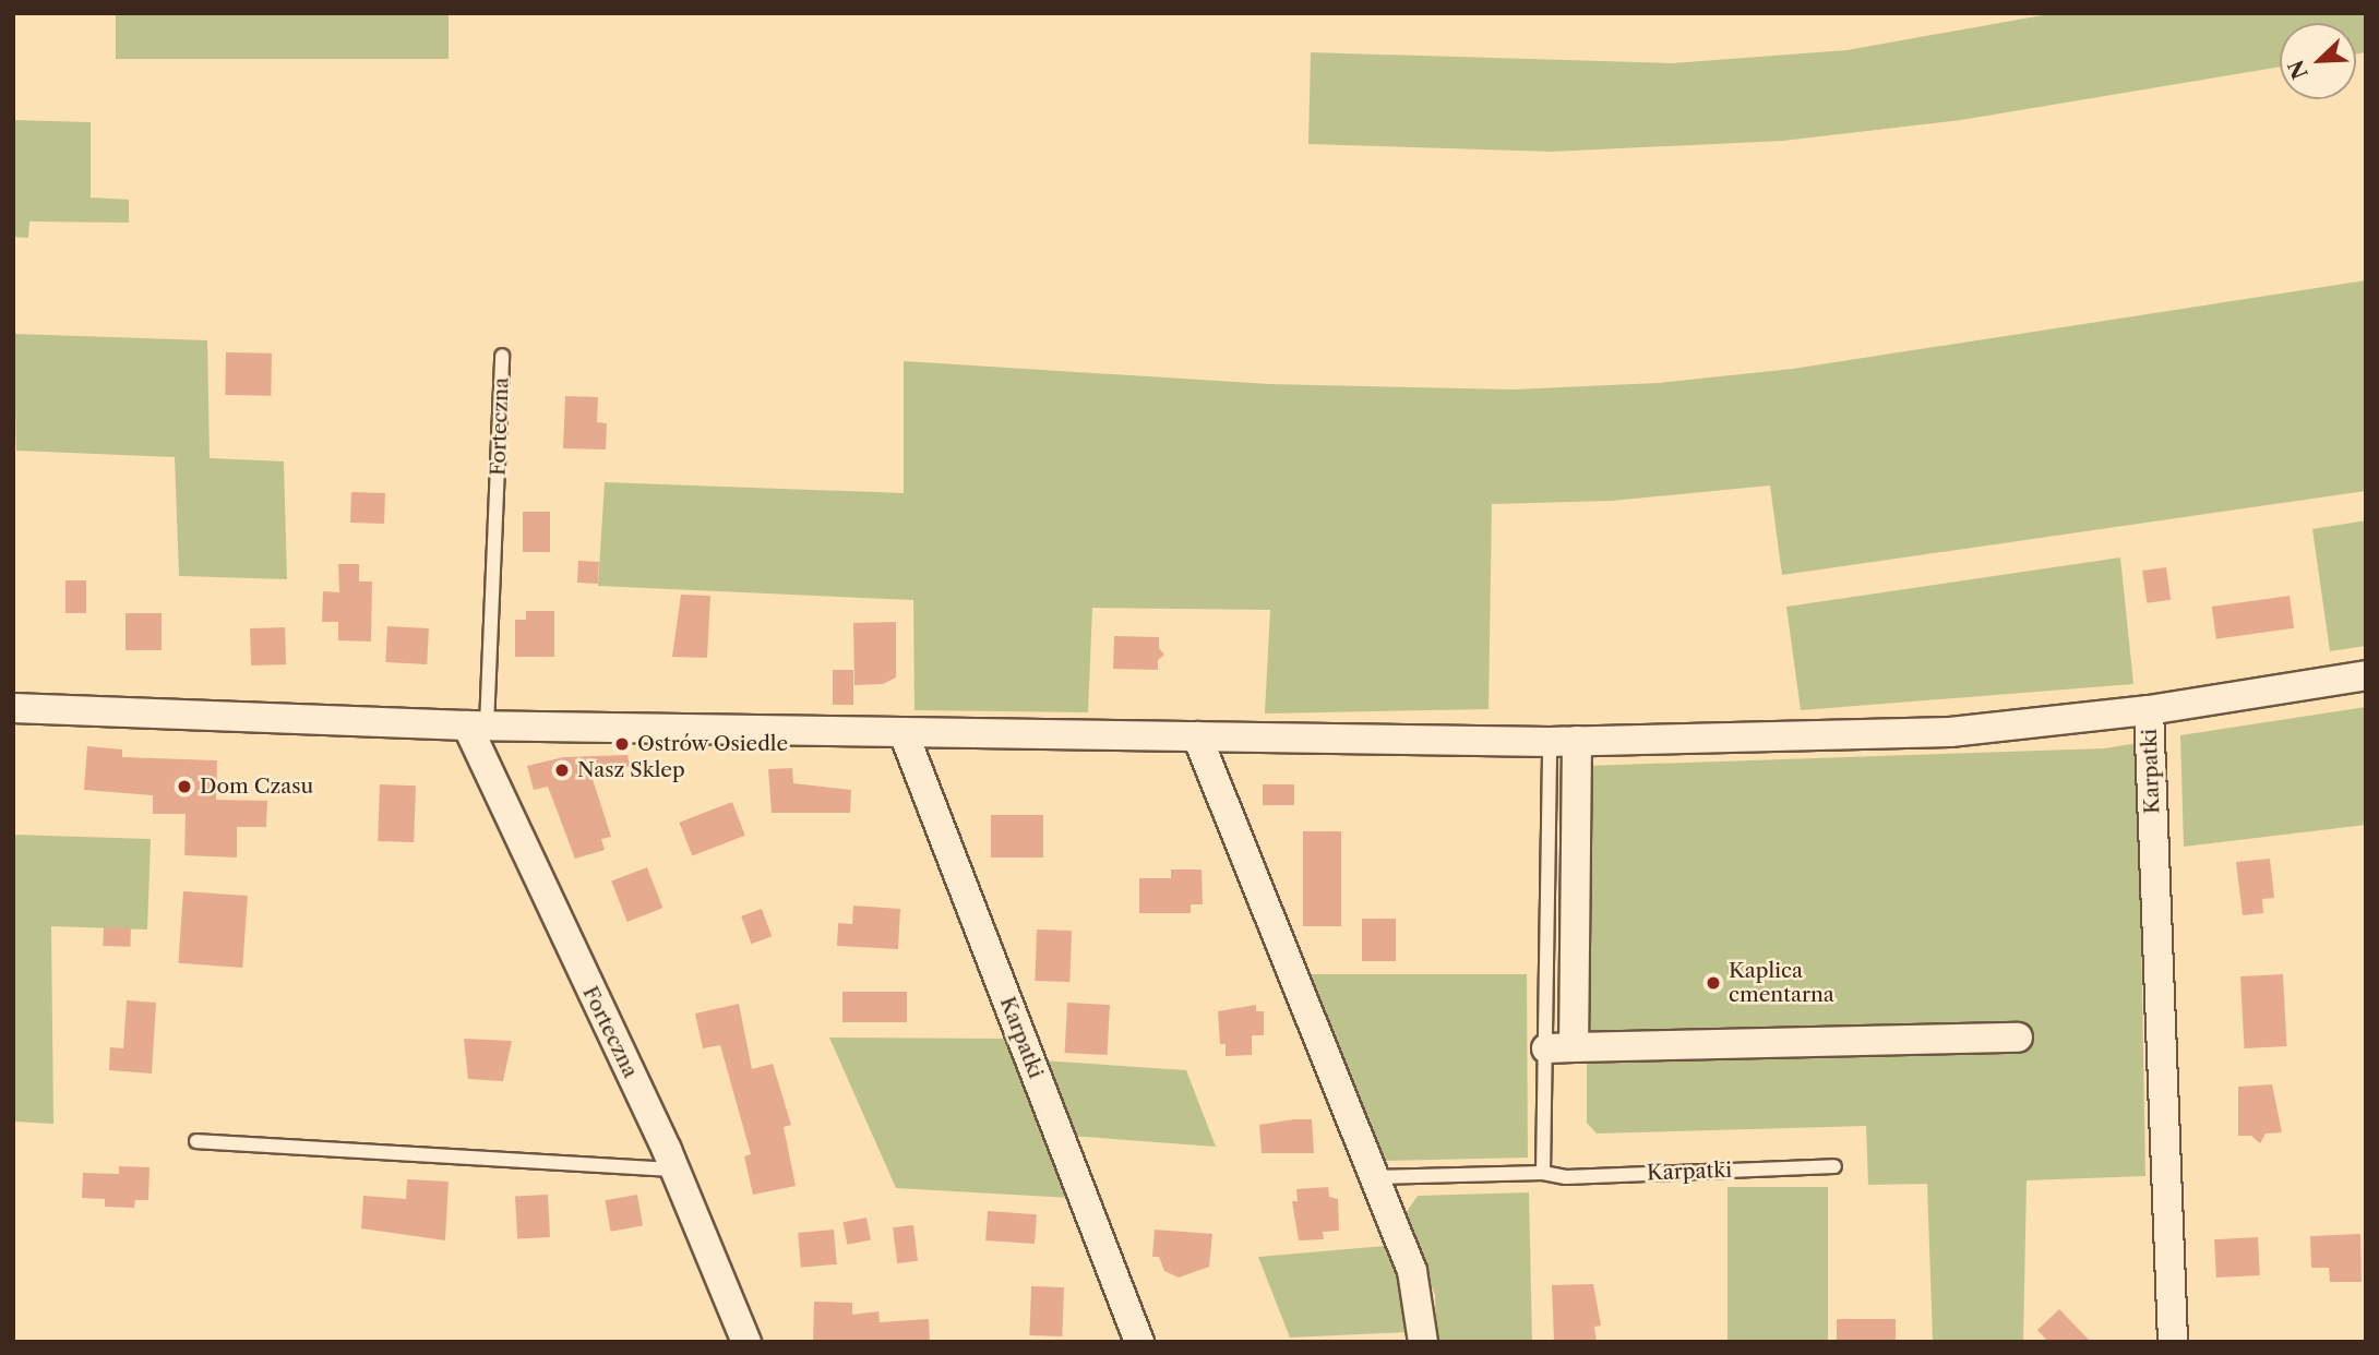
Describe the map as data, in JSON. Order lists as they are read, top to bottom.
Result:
{
  "streets": {
    "street": ["Forteczna", "Karpatki"]
  },
  "crossings": [
    ["Forteczna", "Karpatki"]
  ],
  "places": [
    "Ostrów Osiedle",
    "Nasz Sklep",
    "Dom Czasu",
    "Kaplica cmentarna"
  ],
  "north": "bottom left"
}
